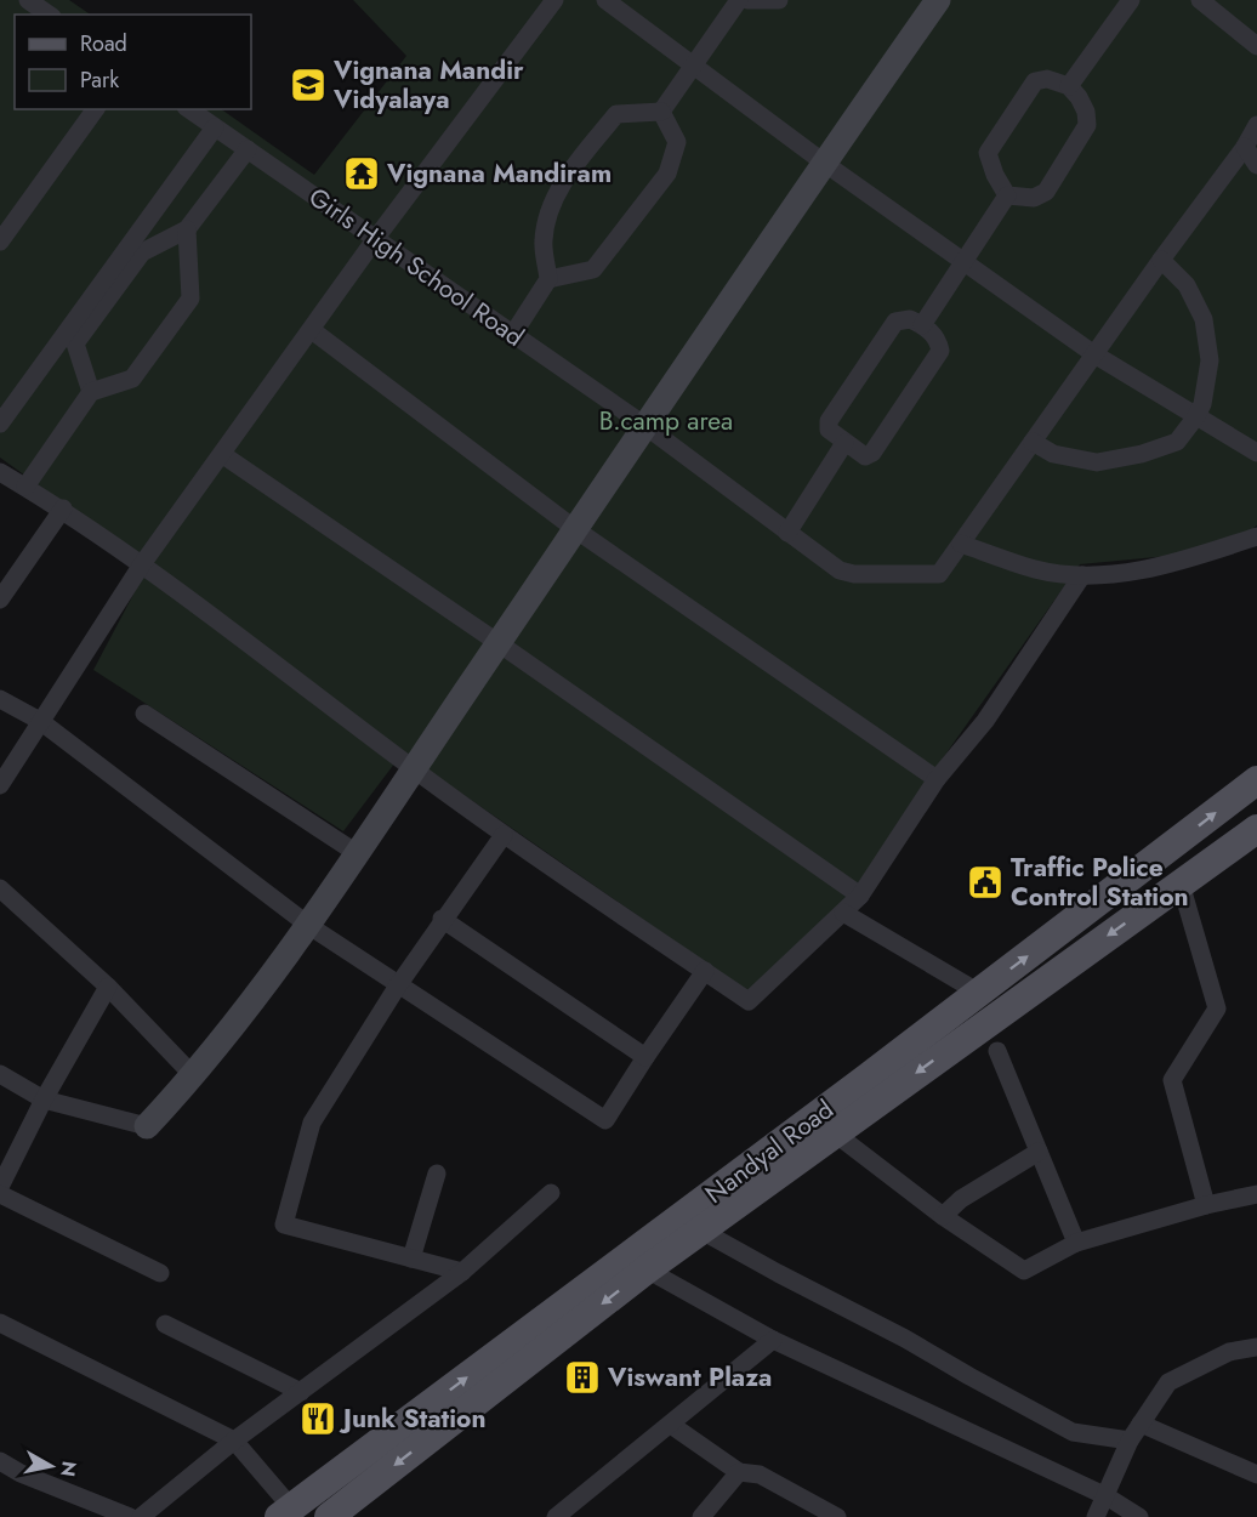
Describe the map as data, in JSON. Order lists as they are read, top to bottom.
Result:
{
  "streets": {
    "main road": ["Nandyal Road"],
    "street": ["Girls High School Road"]
  },
  "parks": ["B.camp area"],
  "places": {
    "school or university": ["Vignana Mandir Vidyalaya"],
    "temple": ["Vignana Mandiram"],
    "public building": ["Traffic Police Control Station"],
    "building": ["Viswant Plaza"],
    "restaurant": ["Junk Station"]
  },
  "legend": ["Road", "Park"],
  "north": "right"
}
